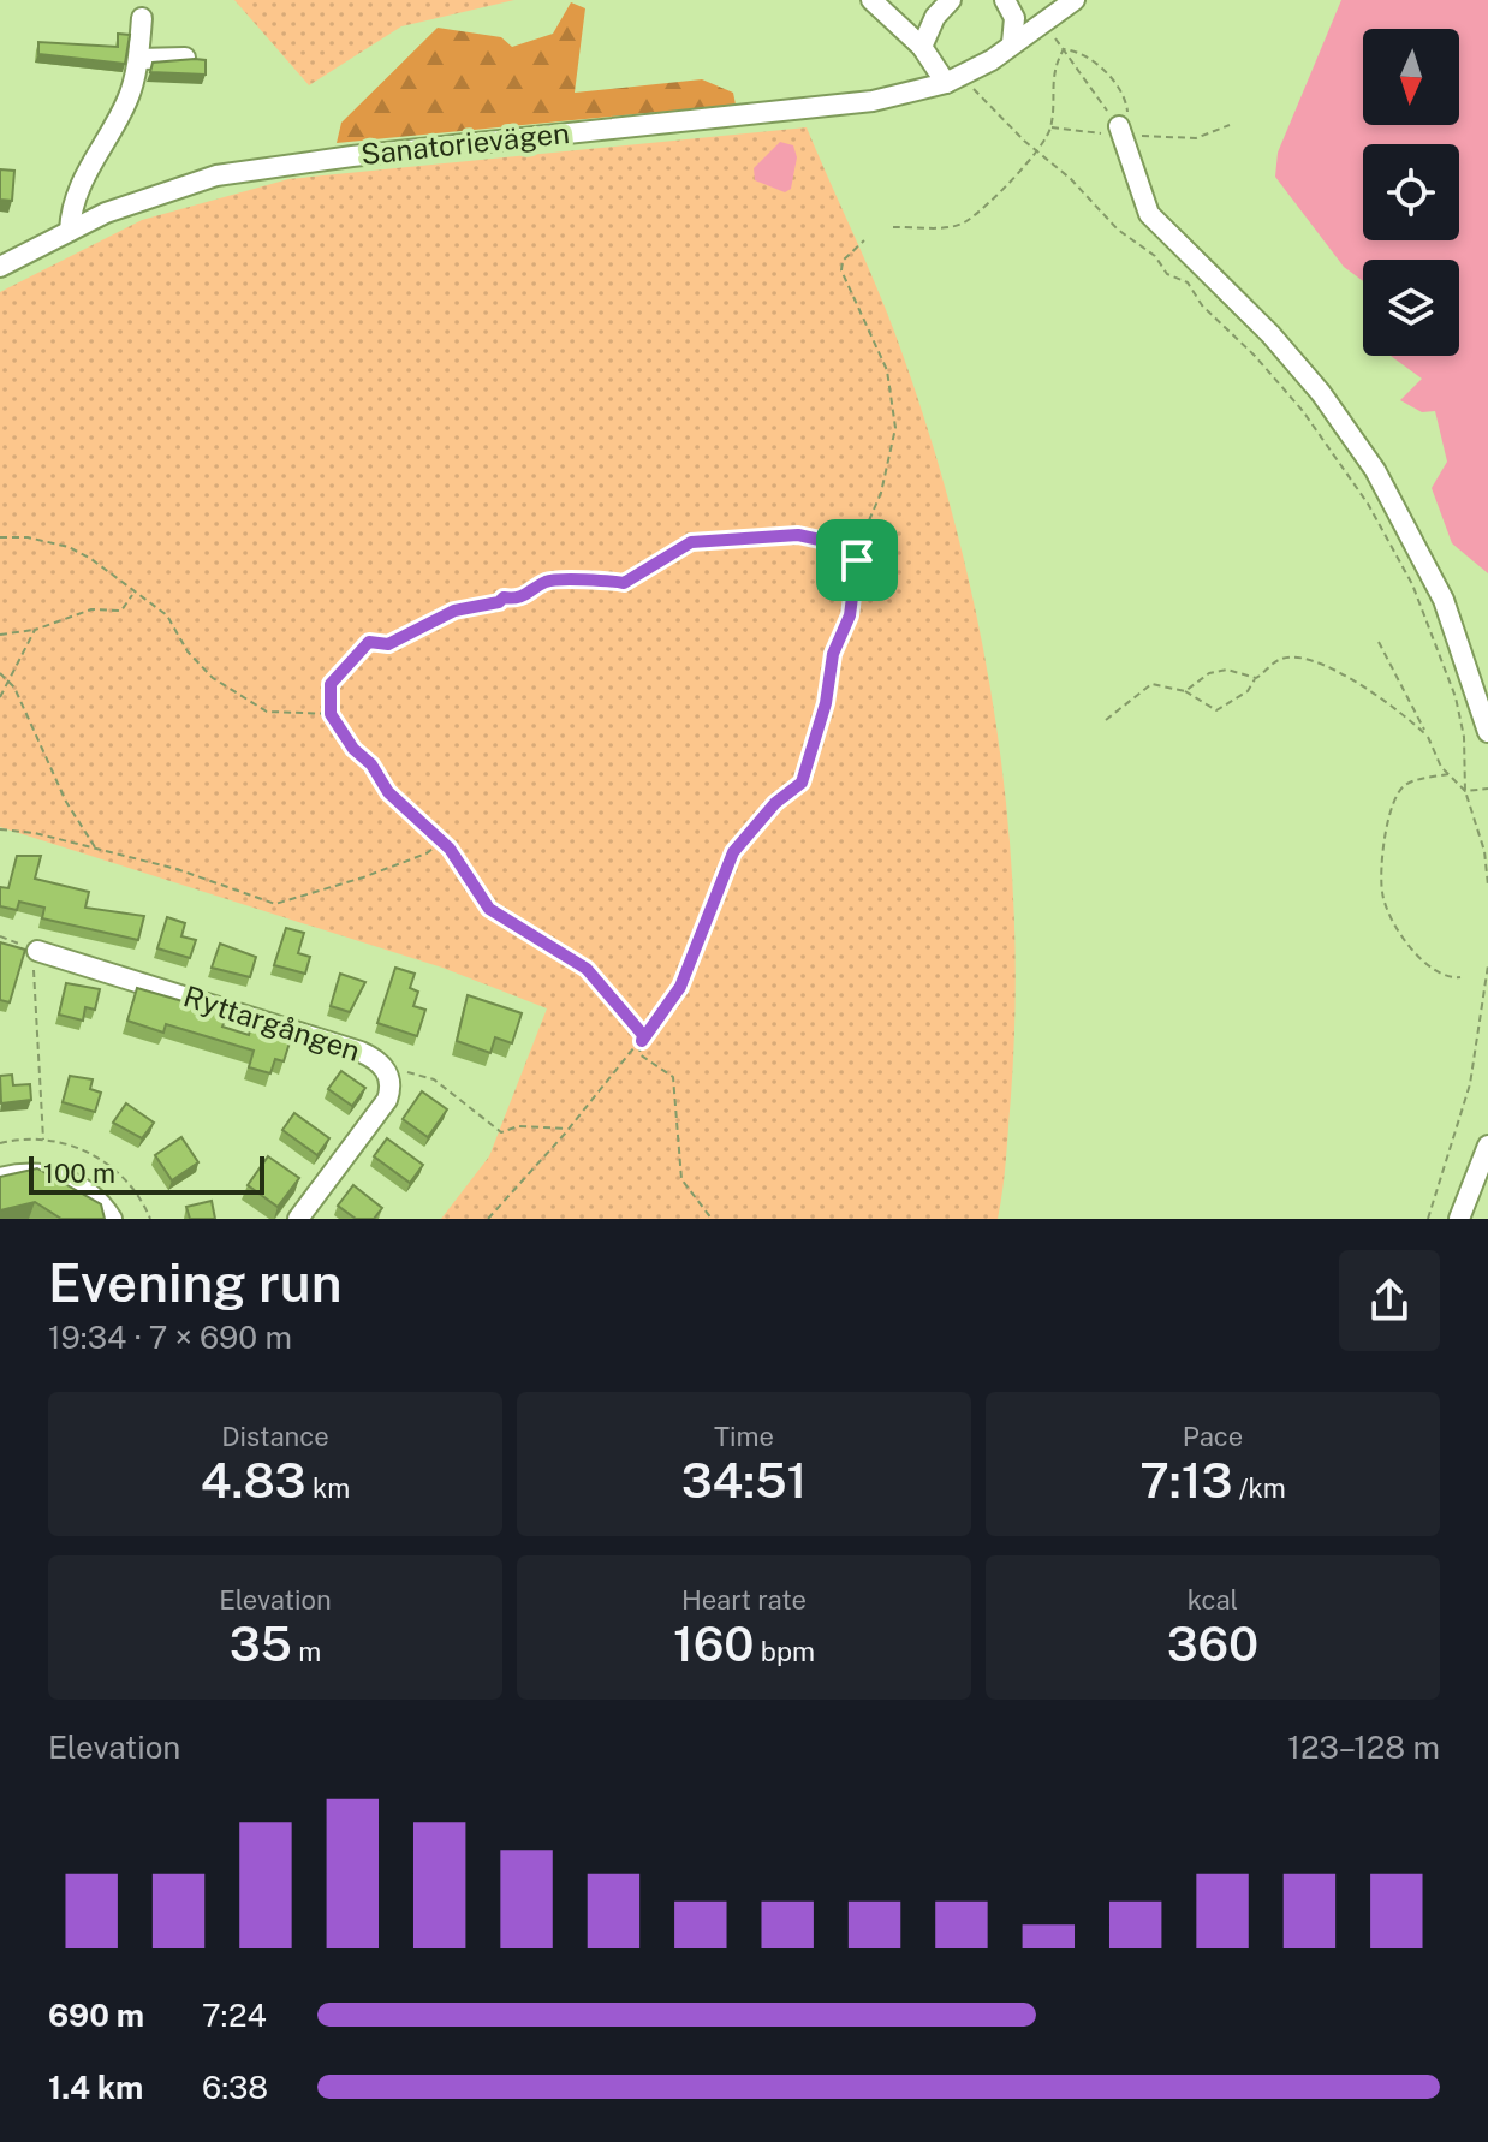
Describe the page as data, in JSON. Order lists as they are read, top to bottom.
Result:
{
  "streets": {
    "street": ["Sanatorievägen", "Ryttargången"]
  },
  "scale_bar": "100 m",
  "north": "bottom",
  "page": {
    "scale": "100 m",
    "heading": ["Evening run", "19:34 · 7 × 690 m"],
    "stats": [
      ["Distance", "4.83 km"],
      ["Time", "34:51"],
      ["Pace", "7:13 /km"],
      ["Elevation", "35 m"],
      ["Heart rate", "160 bpm"],
      ["kcal", "360"]
    ],
    "chart": ["Elevation", "123–128 m"],
    "list": [
      {
        "name": "690 m",
        "note": "7:24"
      },
      {
        "name": "1.4 km",
        "note": "6:38"
      }
    ]
  }
}
